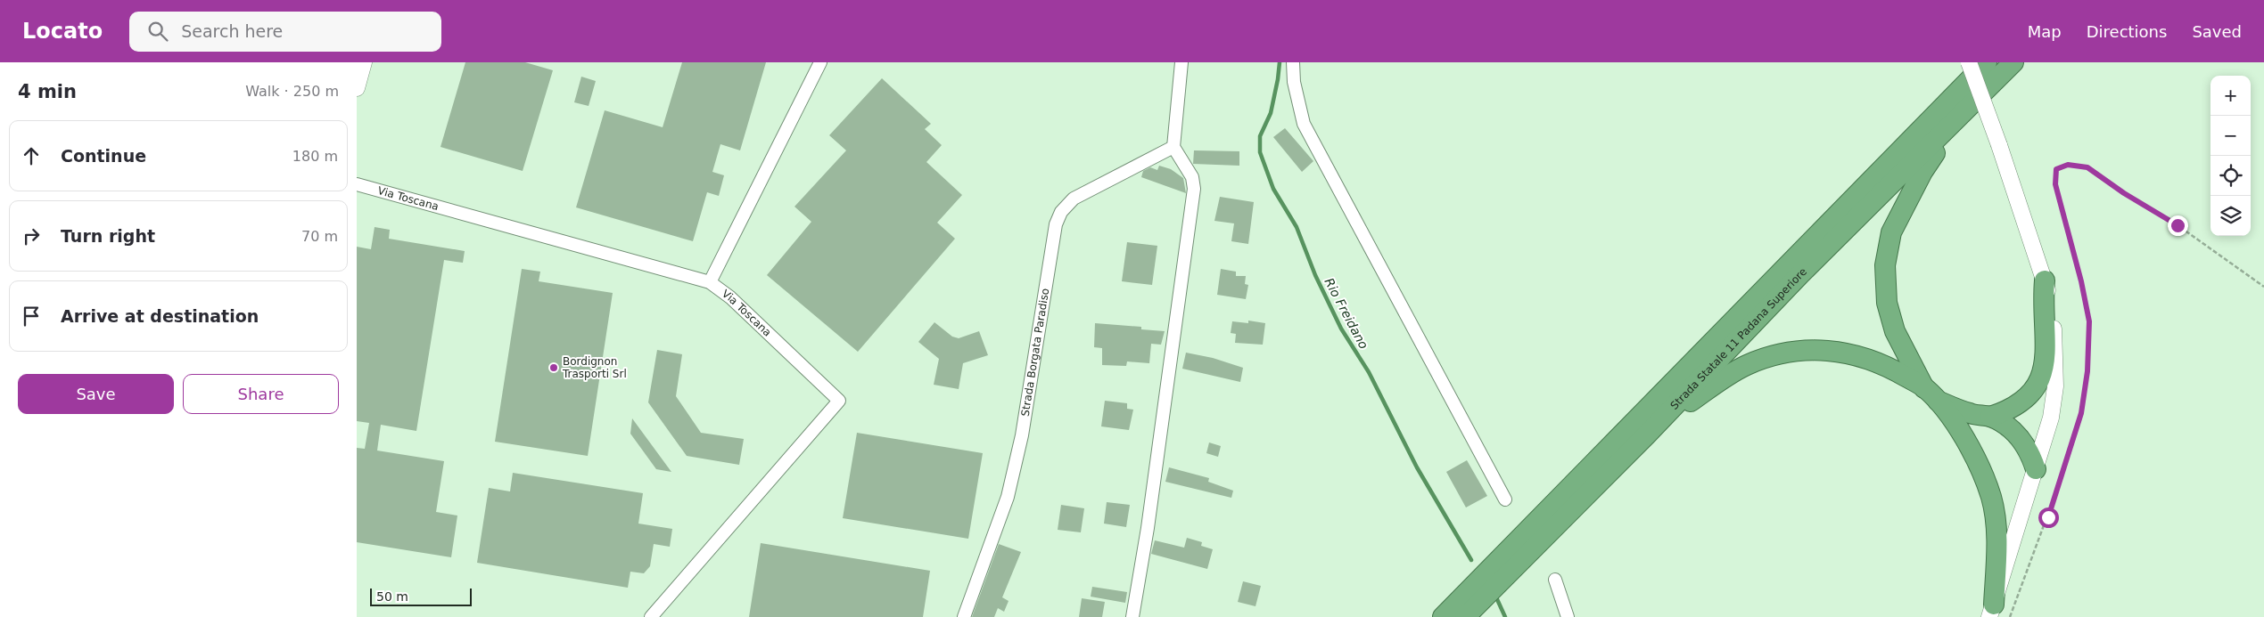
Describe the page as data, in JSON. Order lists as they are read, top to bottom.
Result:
{
  "streets": {
    "highway": ["Strada Statale 11 Padana Superiore"],
    "street": ["Via Toscana", "Strada Borgata Paradiso"]
  },
  "water": ["Rio Freidano"],
  "places": ["Bordignon Trasporti Srl"],
  "scale_bar": "50 m",
  "page": {
    "header": "Locato",
    "search": "Search here",
    "nav": ["Map", "Directions", "Saved"],
    "heading": ["4 min", "Walk · 250 m"],
    "map_buttons": ["+", "−"],
    "list": [
      ["Continue", "180 m"],
      ["Turn right", "70 m"],
      "Arrive at destination"
    ],
    "buttons": ["Save", "Share"],
    "scale": "50 m"
  }
}
